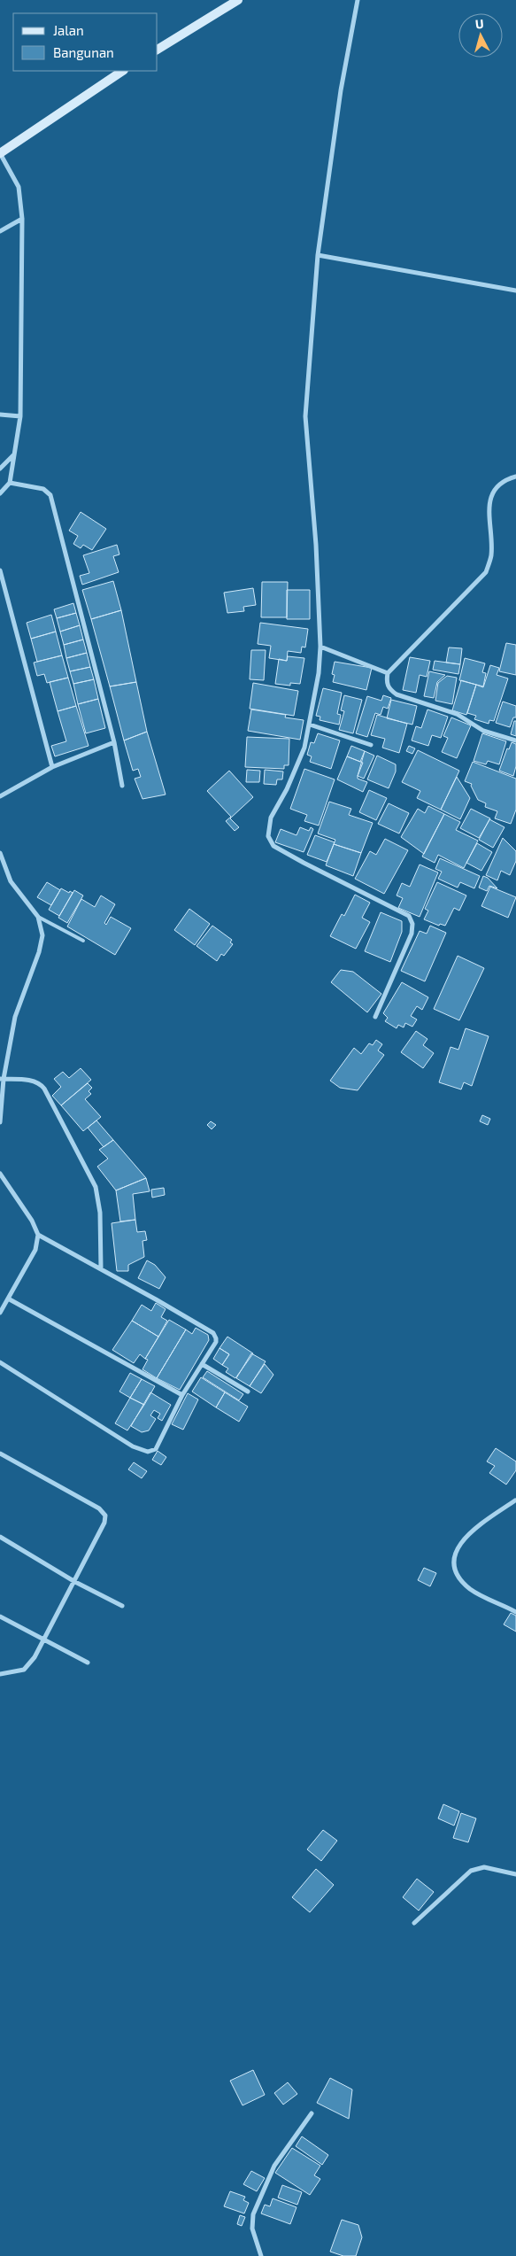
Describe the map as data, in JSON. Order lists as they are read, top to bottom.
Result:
{
  "legend": ["Jalan", "Bangunan"],
  "north": "top"
}
